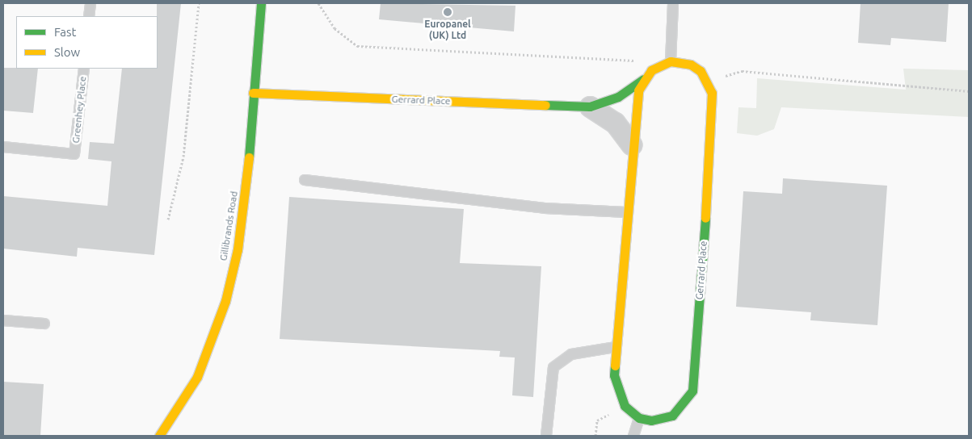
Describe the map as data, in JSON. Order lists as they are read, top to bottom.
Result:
{
  "streets": {
    "street": ["Gerrard Place", "Gillibrands Road"],
    "lane": ["Greenhey Place"]
  },
  "crossings": [
    ["Gerrard Place", "Gillibrands Road"]
  ],
  "places": ["Europanel (UK) Ltd"],
  "legend": ["Fast", "Slow"]
}
